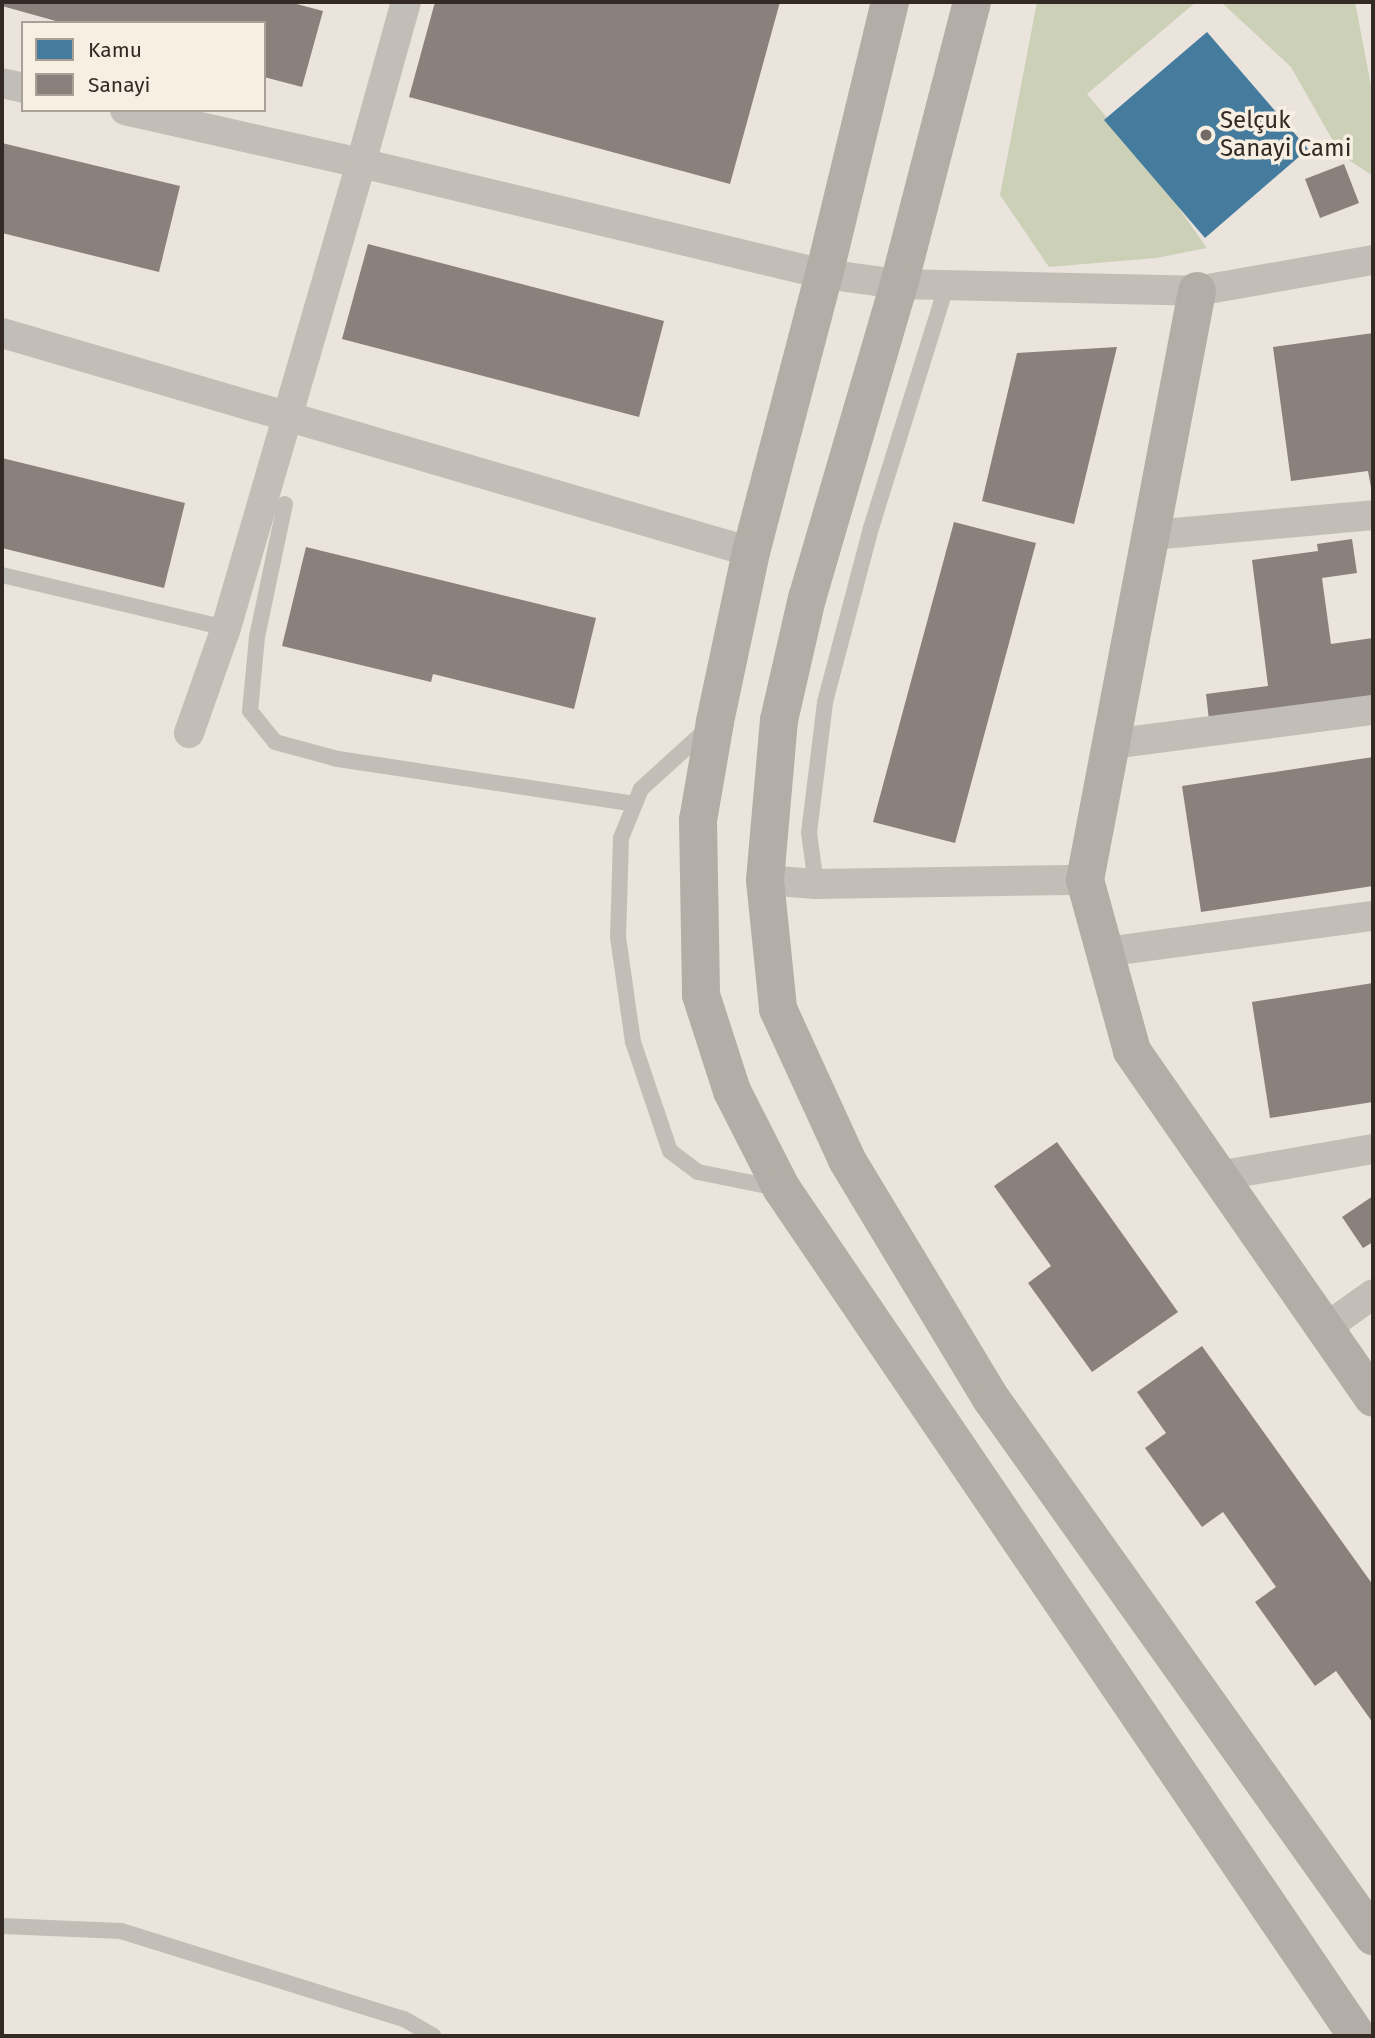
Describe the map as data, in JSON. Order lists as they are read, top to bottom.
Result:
{
  "places": ["Selçuk Sanayi Cami"],
  "legend": ["Kamu", "Sanayi"]
}
